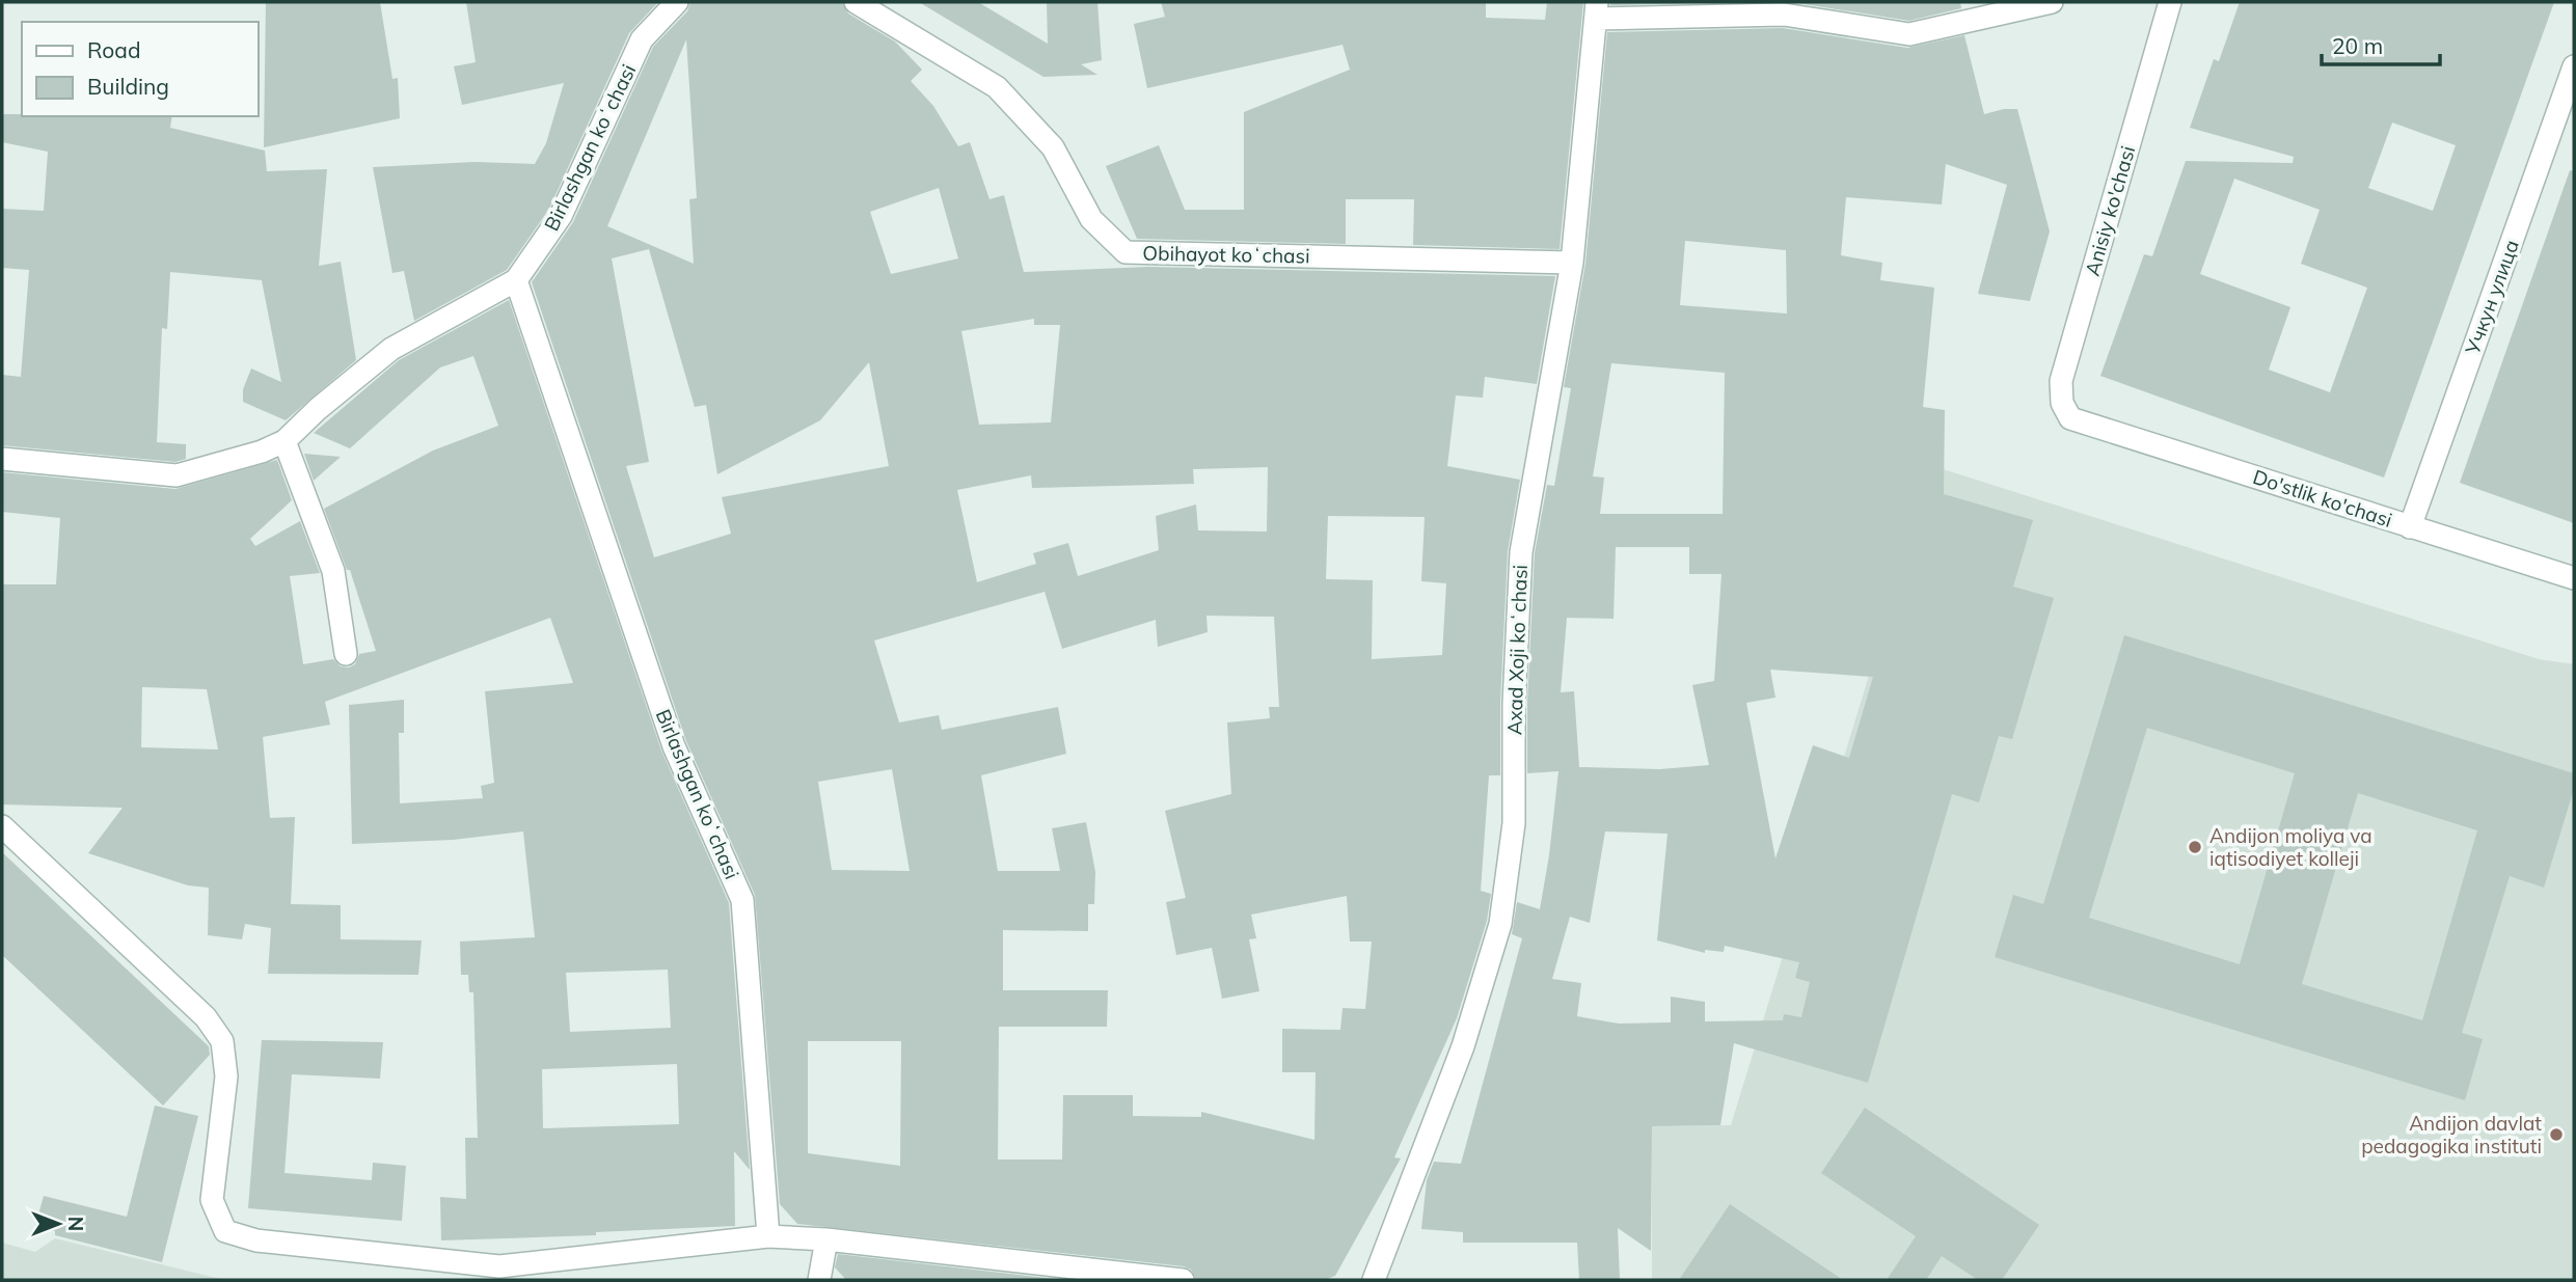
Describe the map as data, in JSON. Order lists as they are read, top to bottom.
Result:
{
  "streets": {
    "street": [
      "Birlashgan koʻchasi",
      "Anisiy ko'chasi",
      "Obihayot koʻchasi",
      "Учкун улица",
      "Do'stlik ko'chasi",
      "Axad Xoji koʻchasi"
    ]
  },
  "crossings": [
    ["Anisiy ko'chasi", "Do'stlik ko'chasi"],
    ["Obihayot koʻchasi", "Axad Xoji koʻchasi"],
    ["Учкун улица", "Do'stlik ko'chasi"]
  ],
  "places": ["Andijon moliya va iqtisodiyet kolleji", "Andijon davlat pedagogika instituti"],
  "legend": ["Road", "Building"],
  "scale_bar": "20 m",
  "north": "right"
}
